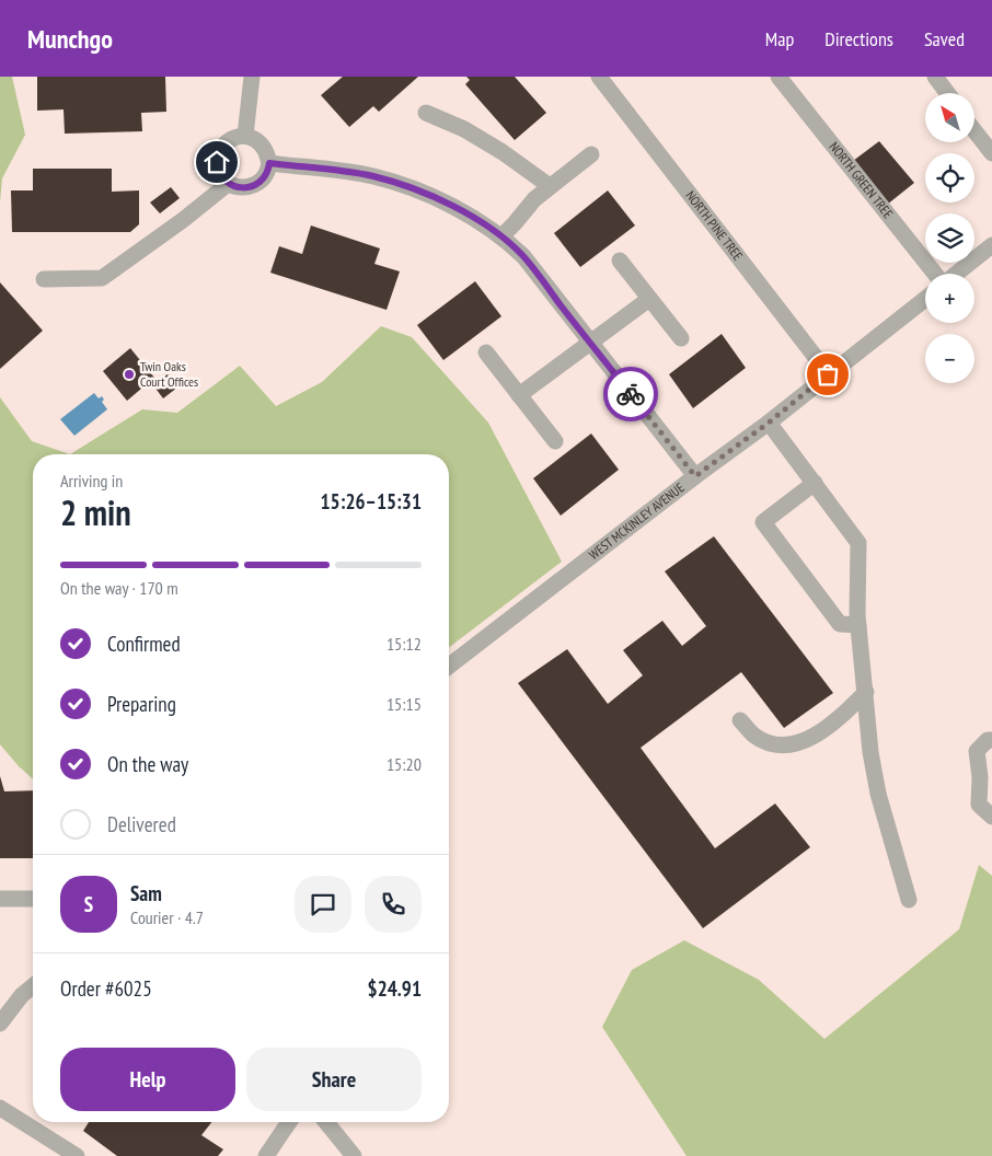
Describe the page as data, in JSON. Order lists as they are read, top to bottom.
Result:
{
  "streets": {
    "street": ["NORTH GREEN TREE", "NORTH PINE TREE", "WEST MCKINLEY AVENUE"]
  },
  "crossings": [
    ["NORTH PINE TREE", "WEST MCKINLEY AVENUE"]
  ],
  "places": ["Twin Oaks Court Offices"],
  "north": "top left",
  "page": {
    "header": "Munchgo",
    "nav": ["Map", "Directions", "Saved"],
    "map_buttons": ["+", "−"],
    "heading": ["2 min", "Arriving in", "15:26–15:31"],
    "panel": [
      "Sam",
      "Courier · 4.7",
      "Order #6025",
      "$24.91"
    ],
    "bar": "On the way · 170 m",
    "list": [
      ["Confirmed", "15:12"],
      ["Preparing", "15:15"],
      ["On the way", "15:20"],
      "Delivered"
    ],
    "round": "S",
    "buttons": ["Help", "Share"]
  }
}
